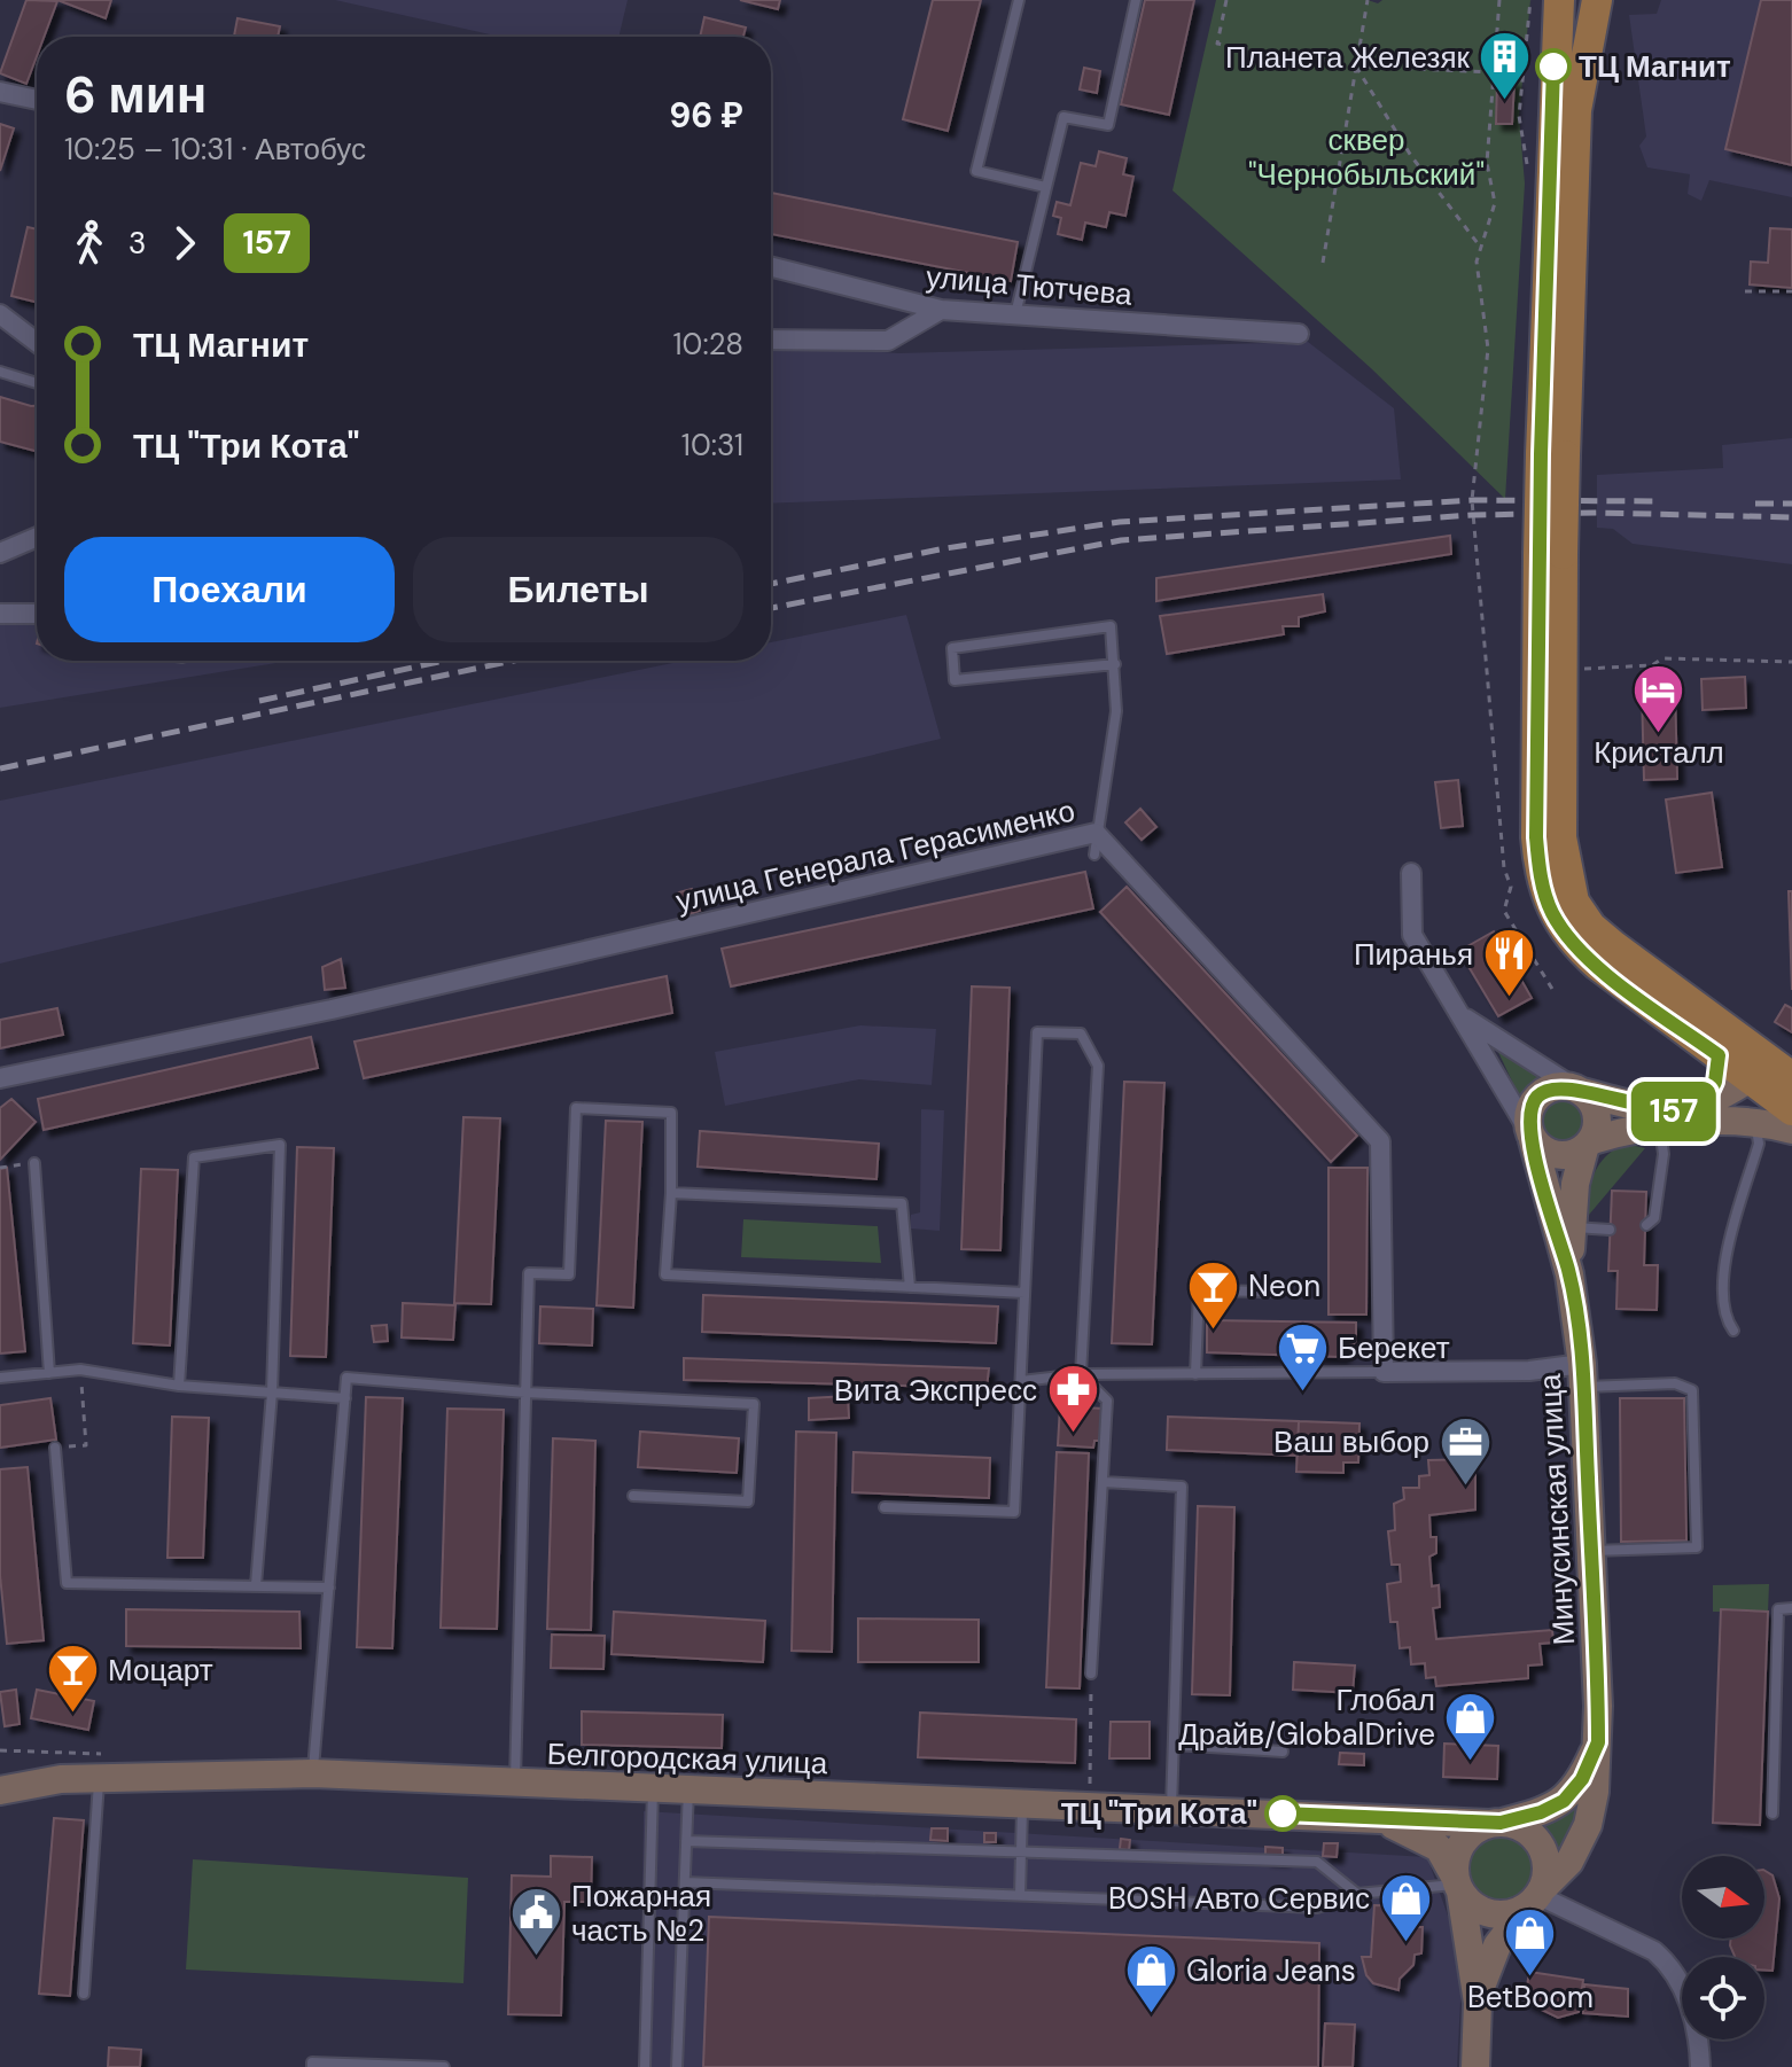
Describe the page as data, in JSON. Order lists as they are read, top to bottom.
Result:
{
  "streets": {
    "main road": ["Минусинская улица", "Белгородская улица"],
    "street": ["улица Тютчева", "улица Генерала Герасименко"]
  },
  "crossings": [
    ["Минусинская улица", "Белгородская улица"]
  ],
  "parks": ["сквер \"Чернобыльский\""],
  "places": {
    "other": ["ТЦ Магнит", "ТЦ \"Три Кота\""],
    "building": ["Планета Железяк"],
    "hotel": ["Кристалл"],
    "restaurant": ["Пиранья"],
    "bar": ["Neon", "Моцарт"],
    "supermarket": ["Берекет"],
    "pharmacy": ["Вита Экспресс"],
    "office": ["Ваш выбор"],
    "shop": [
      "Глобал Драйв/GlobalDrive",
      "BOSH Авто Сервис",
      "BetBoom",
      "Gloria Jeans"
    ],
    "public building": ["Пожарная часть №2"]
  },
  "lines": ["bus line 157"],
  "north": "right",
  "page": {
    "on_map": "157",
    "heading": ["6 мин", "10:25 – 10:31 · Автобус", "96 ₽"],
    "legs": ["3", "157"],
    "list": [
      {
        "name": "ТЦ Магнит",
        "value": "10:28"
      },
      {
        "name": "ТЦ \"Три Кота\"",
        "value": "10:31"
      }
    ],
    "buttons": ["Поехали", "Билеты"]
  }
}
